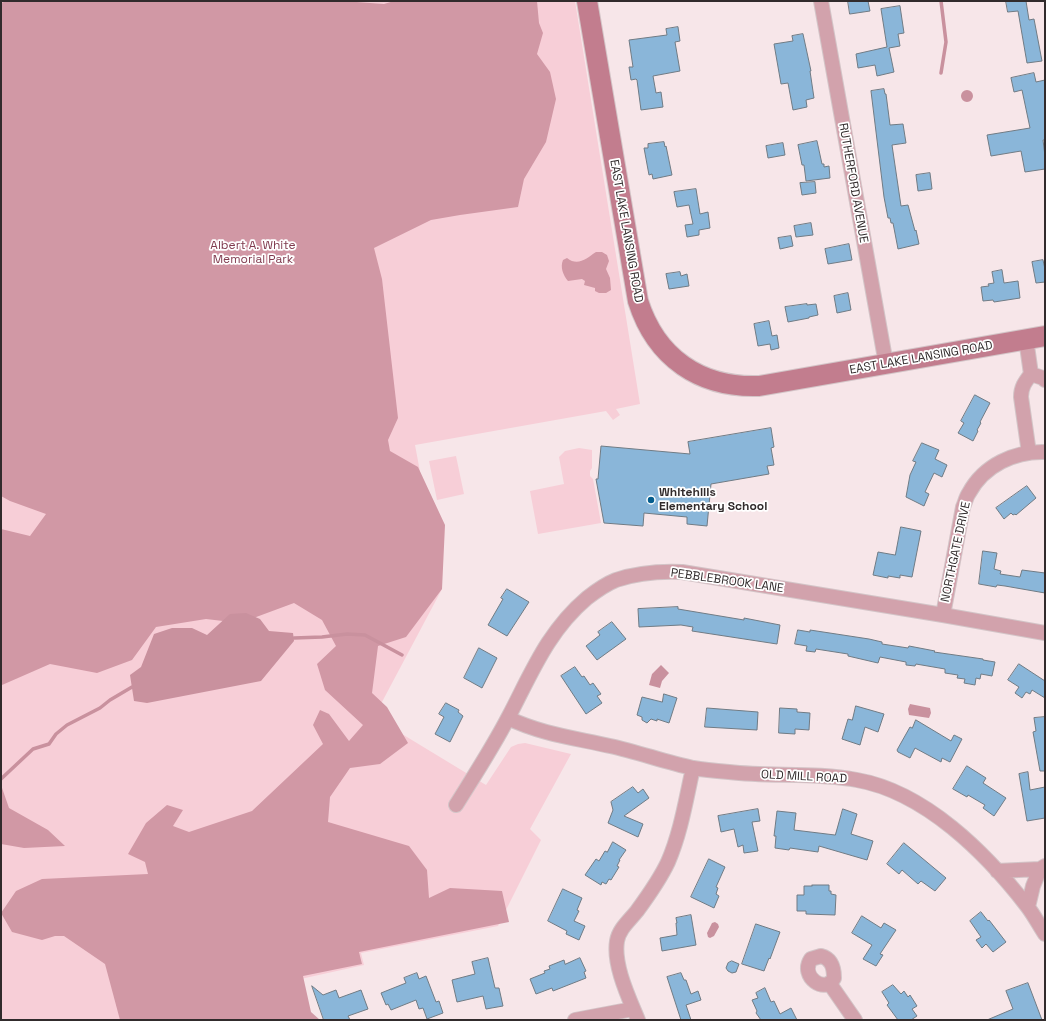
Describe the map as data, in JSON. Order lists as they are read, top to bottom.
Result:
{
  "streets": {
    "main road": ["EAST LAKE LANSING ROAD"],
    "street": [
      "RUTHERFORD AVENUE",
      "NORTHGATE DRIVE",
      "PEBBLEBROOK LANE",
      "OLD MILL ROAD"
    ]
  },
  "crossings": [
    ["RUTHERFORD AVENUE", "EAST LAKE LANSING ROAD"],
    ["NORTHGATE DRIVE", "PEBBLEBROOK LANE"],
    ["PEBBLEBROOK LANE", "OLD MILL ROAD"]
  ],
  "parks": ["Albert A. White Memorial Park"],
  "places": ["Whitehills Elementary School"]
}
